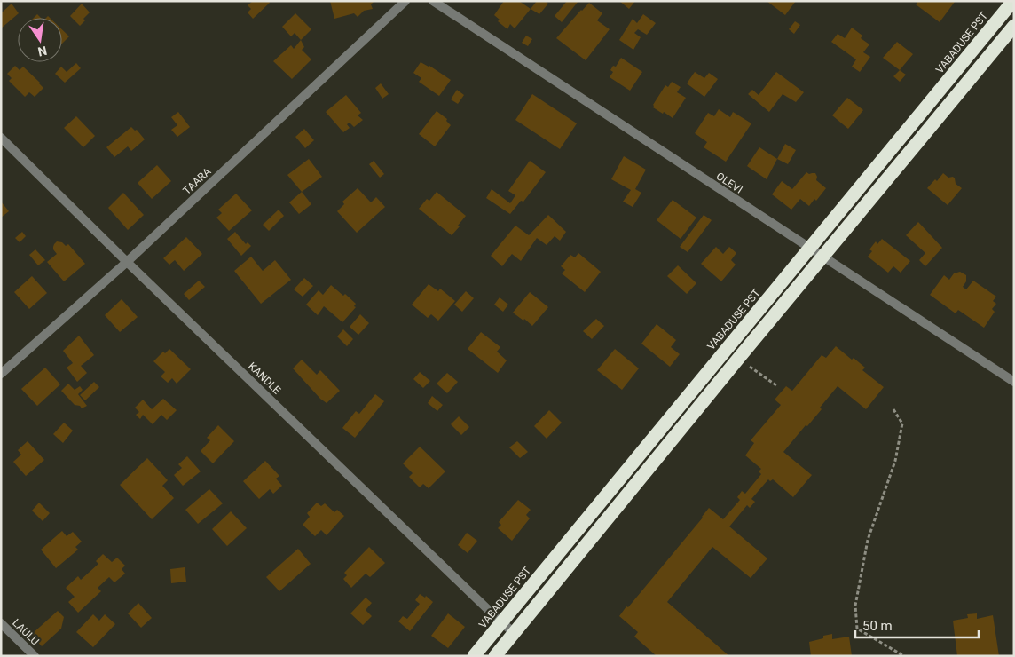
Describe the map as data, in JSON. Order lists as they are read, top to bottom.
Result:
{
  "streets": {
    "highway": ["VABADUSE PST"],
    "street": [
      "TAARA",
      "OLEVI",
      "KANDLE",
      "LAULU"
    ]
  },
  "crossings": [
    ["VABADUSE PST", "OLEVI"],
    ["VABADUSE PST", "KANDLE"],
    ["TAARA", "KANDLE"]
  ],
  "scale_bar": "50 m",
  "north": "bottom"
}
